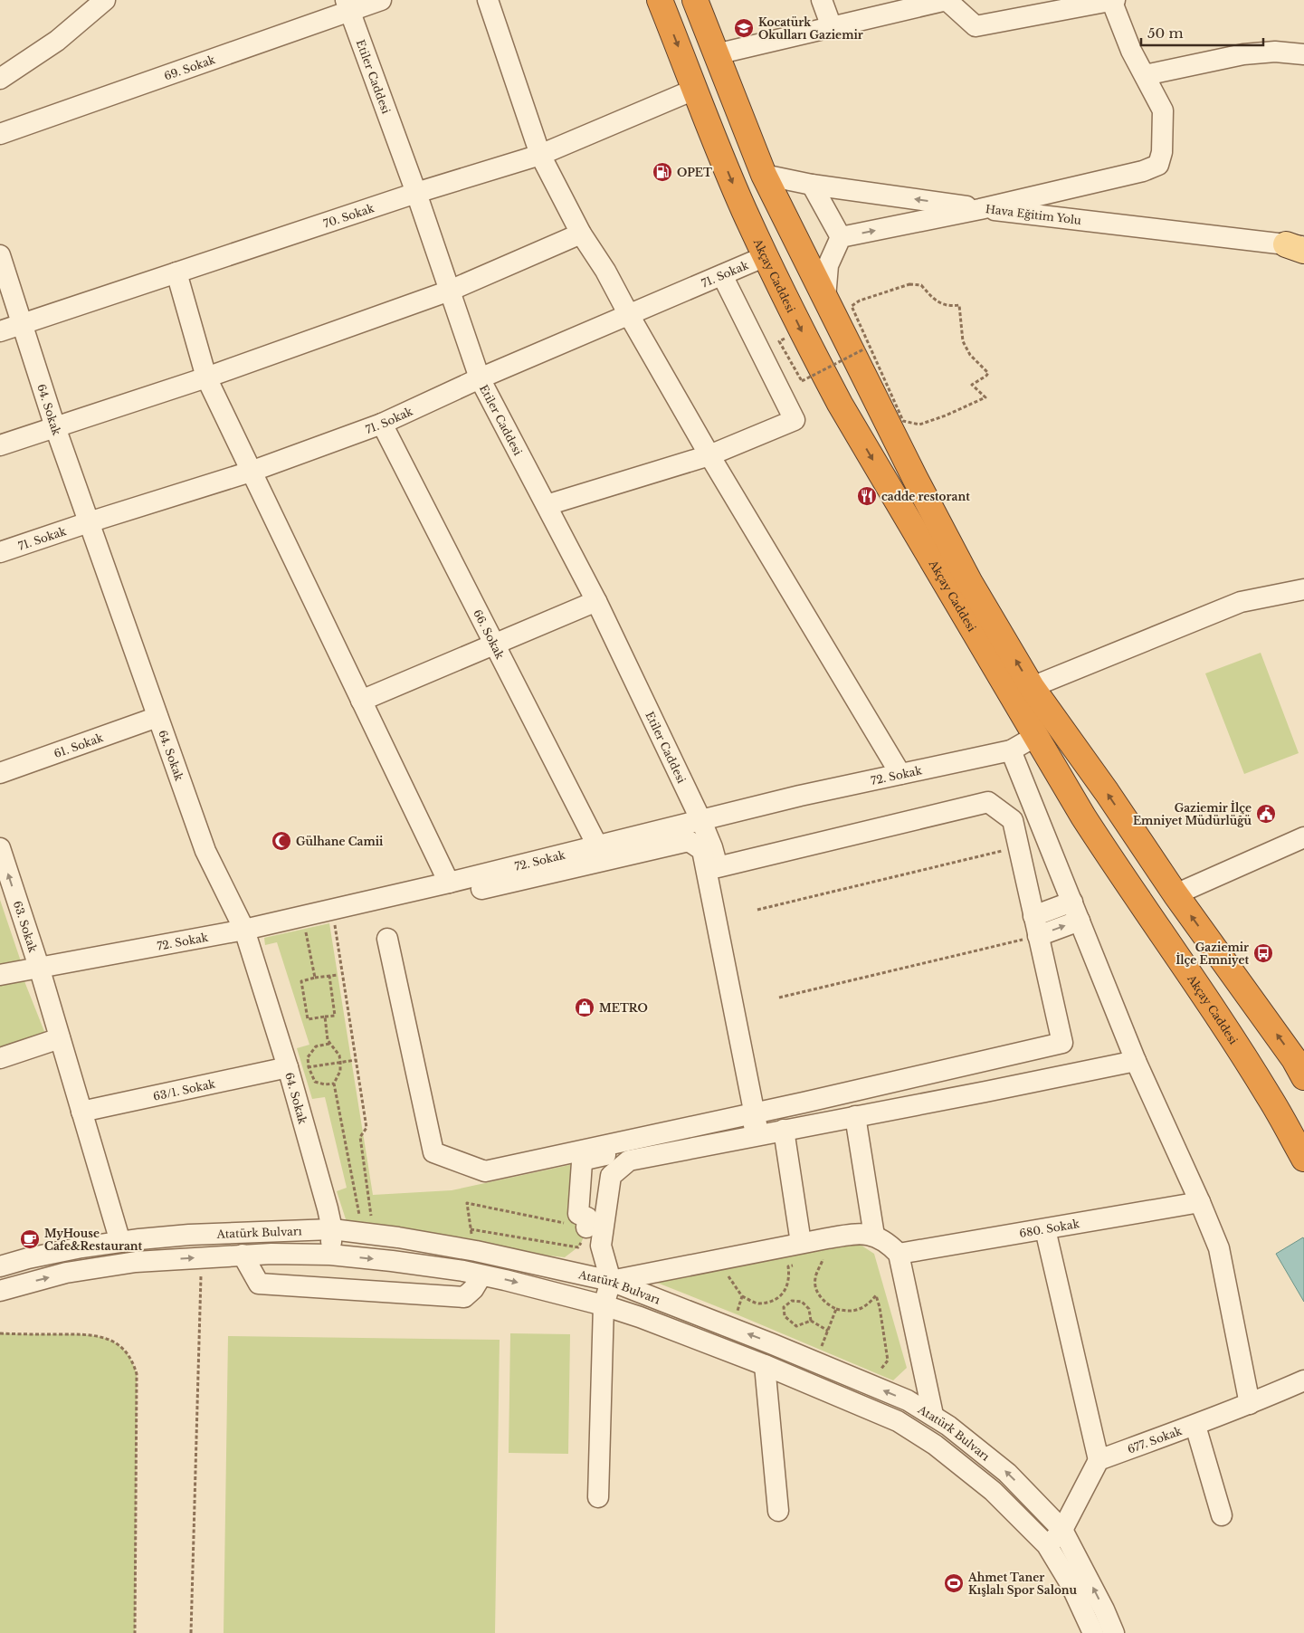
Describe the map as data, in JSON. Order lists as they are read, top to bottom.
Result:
{
  "streets": {
    "highway": ["Akçay Caddesi"],
    "street": [
      "69. Sokak",
      "Etiler Caddesi",
      "Hava Eğitim Yolu",
      "70. Sokak",
      "71. Sokak",
      "64. Sokak",
      "66. Sokak",
      "61. Sokak",
      "72. Sokak",
      "63. Sokak",
      "63/1. Sokak",
      "680. Sokak",
      "Atatürk Bulvarı",
      "677. Sokak"
    ]
  },
  "crossings": [
    ["69. Sokak", "Etiler Caddesi"],
    ["Etiler Caddesi", "70. Sokak"],
    ["Etiler Caddesi", "71. Sokak"],
    ["Etiler Caddesi", "72. Sokak"],
    ["Hava Eğitim Yolu", "Akçay Caddesi"],
    ["70. Sokak", "Akçay Caddesi"],
    ["70. Sokak", "64. Sokak"],
    ["71. Sokak", "Akçay Caddesi"],
    ["71. Sokak", "64. Sokak"],
    ["71. Sokak", "66. Sokak"],
    ["Akçay Caddesi", "72. Sokak"],
    ["64. Sokak", "61. Sokak"],
    ["64. Sokak", "72. Sokak"],
    ["64. Sokak", "63/1. Sokak"],
    ["64. Sokak", "Atatürk Bulvarı"],
    ["66. Sokak", "72. Sokak"],
    ["72. Sokak", "63. Sokak"]
  ],
  "one_way": ["63. Sokak"],
  "places": {
    "school or university": ["Kocatürk Okulları Gaziemir"],
    "fuel station": ["OPET"],
    "restaurant": ["cadde restorant"],
    "public building": ["Gaziemir İlçe Emniyet Müdürlüğü"],
    "mosque": ["Gülhane Camii"],
    "bus stop": ["Gaziemir İlçe Emniyet"],
    "shop": ["METRO"],
    "cafe": ["MyHouse Cafe&Restaurant"],
    "sports": ["Ahmet Taner Kışlalı Spor Salonu"]
  },
  "scale_bar": "50 m"
}
